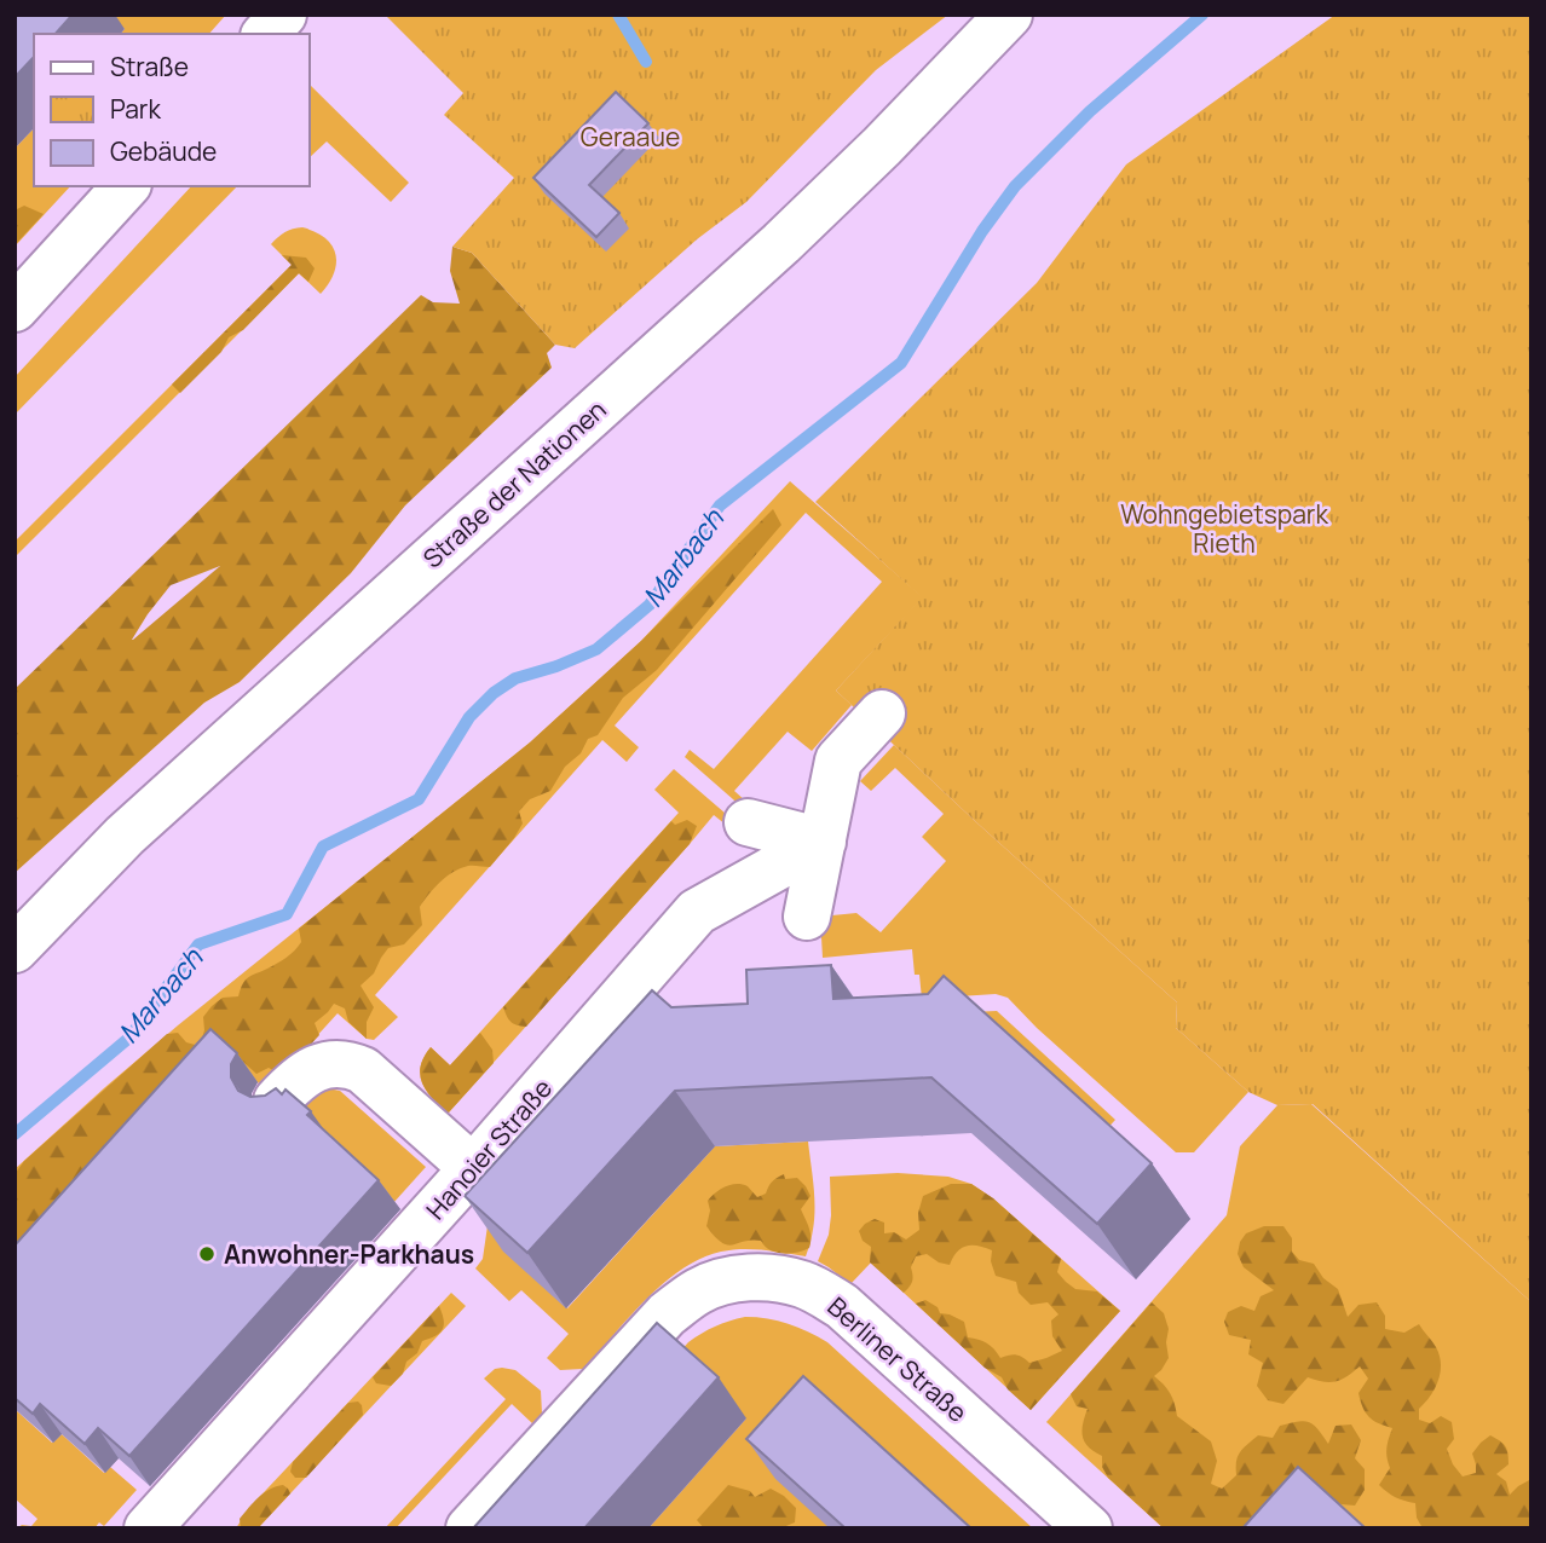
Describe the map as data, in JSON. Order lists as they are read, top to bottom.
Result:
{
  "streets": {
    "street": ["Straße der Nationen", "Hanoier Straße", "Berliner Straße"]
  },
  "water": ["Marbach"],
  "parks": ["Geraaue", "Wohngebietspark Rieth"],
  "places": ["Anwohner-Parkhaus"],
  "legend": ["Straße", "Park", "Gebäude"]
}
